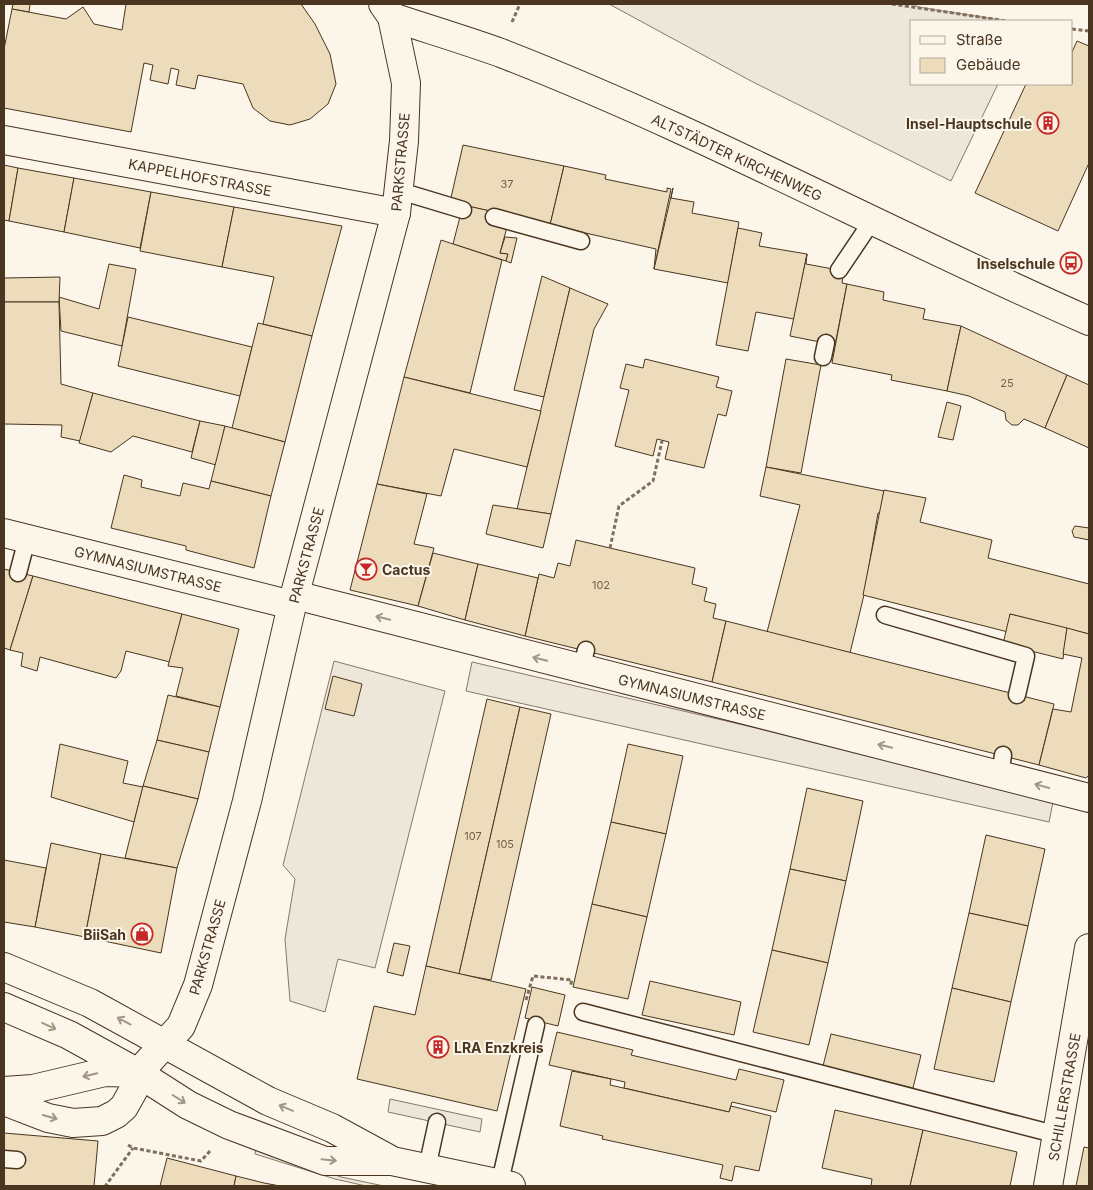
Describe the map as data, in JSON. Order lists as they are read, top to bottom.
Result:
{
  "streets": {
    "main road": [
      "ALTSTÄDTER KIRCHENWEG",
      "PARKSTRASSE",
      "KAPPELHOFSTRASSE",
      "GYMNASIUMSTRASSE",
      "SCHILLERSTRASSE"
    ]
  },
  "crossings": [
    ["ALTSTÄDTER KIRCHENWEG", "PARKSTRASSE"],
    ["PARKSTRASSE", "KAPPELHOFSTRASSE"],
    ["PARKSTRASSE", "GYMNASIUMSTRASSE"]
  ],
  "one_way": ["GYMNASIUMSTRASSE"],
  "places": {
    "building": ["Insel-Hauptschule", "LRA Enzkreis"],
    "bus stop": ["Inselschule"],
    "bar": ["Cactus"],
    "shop": ["BiiSah"]
  },
  "house_numbers": [
    "37",
    "25",
    "102",
    "107",
    "105"
  ],
  "legend": ["Straße", "Gebäude"]
}
